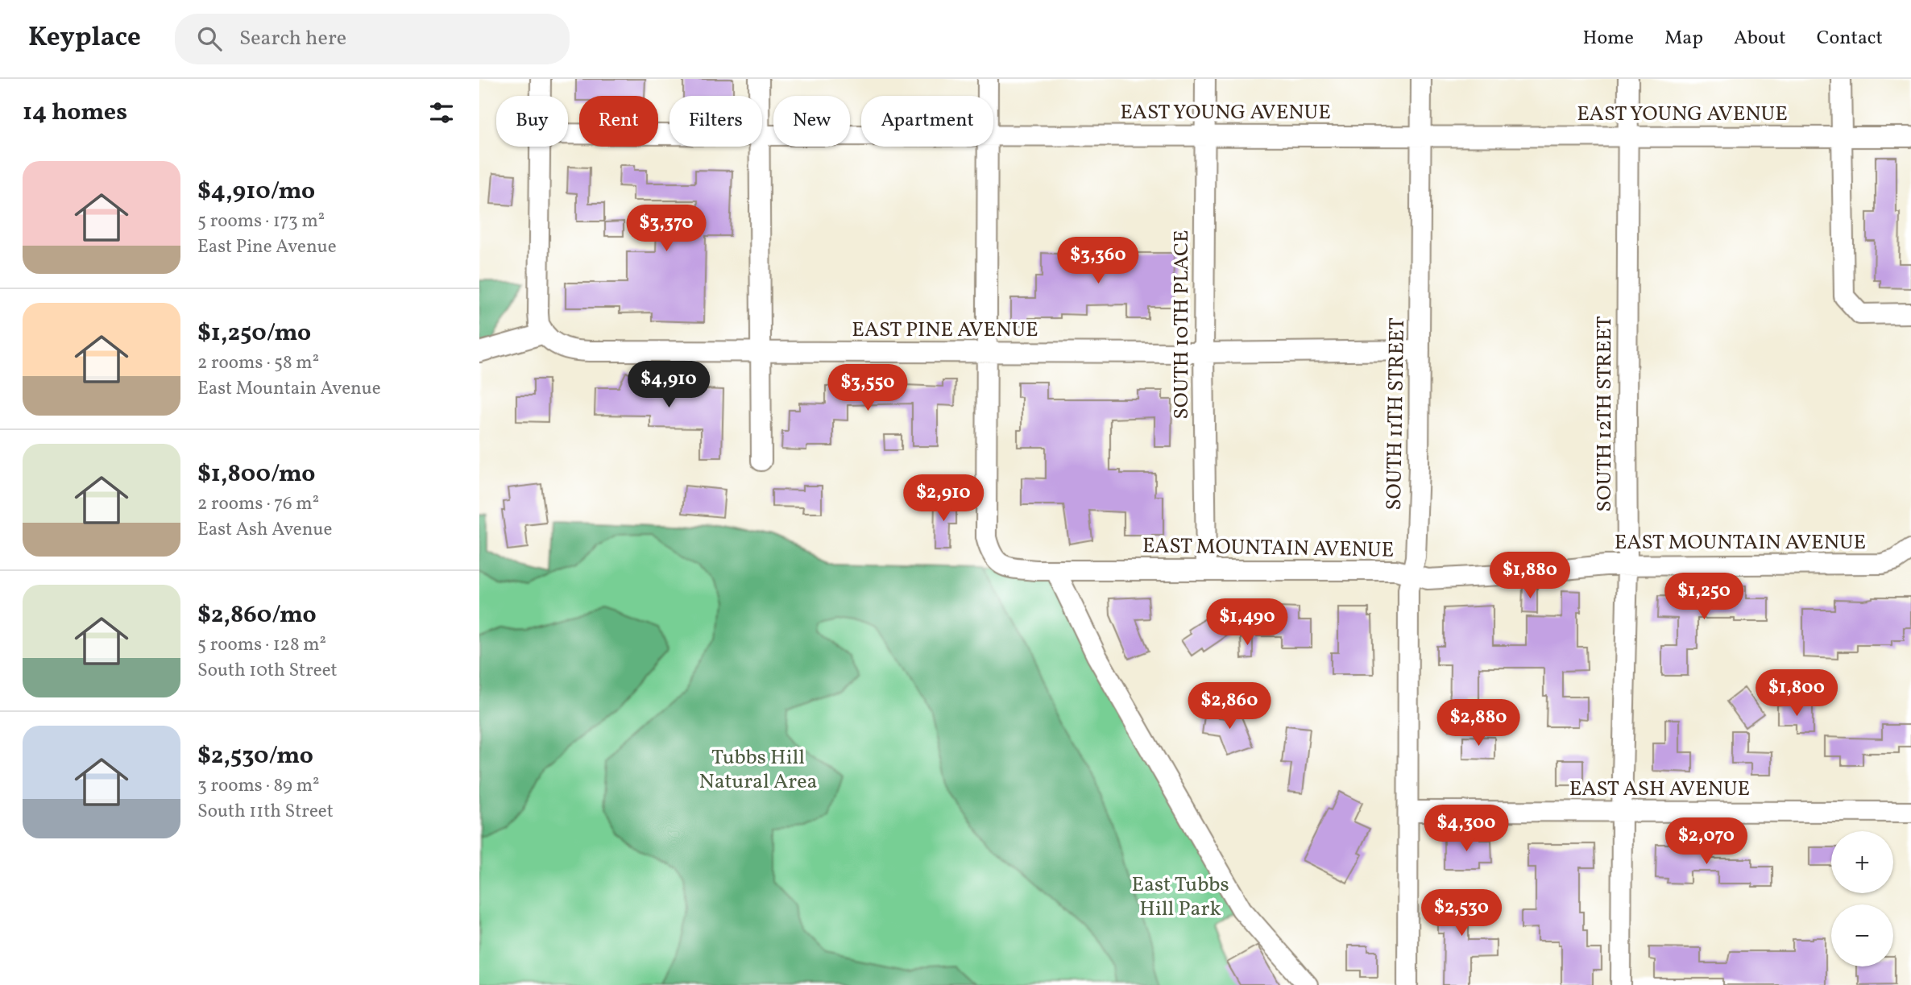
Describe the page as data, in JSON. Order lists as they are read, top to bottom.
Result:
{
  "streets": {
    "street": [
      "EAST YOUNG AVENUE",
      "SOUTH 10TH PLACE",
      "EAST PINE AVENUE",
      "SOUTH 11TH STREET",
      "SOUTH 12TH STREET",
      "EAST MOUNTAIN AVENUE",
      "EAST ASH AVENUE"
    ]
  },
  "crossings": [
    ["EAST YOUNG AVENUE", "SOUTH 10TH PLACE"],
    ["EAST YOUNG AVENUE", "SOUTH 11TH STREET"],
    ["EAST YOUNG AVENUE", "SOUTH 12TH STREET"],
    ["SOUTH 10TH PLACE", "EAST PINE AVENUE"],
    ["SOUTH 10TH PLACE", "EAST MOUNTAIN AVENUE"],
    ["EAST PINE AVENUE", "SOUTH 11TH STREET"],
    ["EAST PINE AVENUE", "EAST MOUNTAIN AVENUE"],
    ["SOUTH 11TH STREET", "EAST MOUNTAIN AVENUE"],
    ["SOUTH 11TH STREET", "EAST ASH AVENUE"],
    ["SOUTH 12TH STREET", "EAST MOUNTAIN AVENUE"],
    ["SOUTH 12TH STREET", "EAST ASH AVENUE"]
  ],
  "parks": ["Tubbs Hill Natural Area", "East Tubbs Hill Park"],
  "page": {
    "header": "Keyplace",
    "search": "Search here",
    "nav": [
      "Home",
      "Map",
      "About",
      "Contact"
    ],
    "heading": "14 homes",
    "chip": [
      "Buy",
      "Rent",
      "Filters",
      "New",
      "Apartment"
    ],
    "list": [
      {
        "name": "$4,910/mo",
        "note": "5 rooms · 173 m² · East Pine Avenue"
      },
      {
        "name": "$1,250/mo",
        "note": "2 rooms · 58 m² · East Mountain Avenue"
      },
      {
        "name": "$1,800/mo",
        "note": "2 rooms · 76 m² · East Ash Avenue"
      },
      {
        "name": "$2,860/mo",
        "note": "5 rooms · 128 m² · South 10th Street"
      },
      {
        "name": "$2,530/mo",
        "note": "3 rooms · 89 m² · South 11th Street"
      }
    ],
    "price": [
      "$3,370",
      "$3,360",
      "$4,910",
      "$3,550",
      "$2,910",
      "$1,880",
      "$1,250",
      "$1,490",
      "$1,800",
      "$2,860",
      "$2,880",
      "$4,300",
      "$2,070",
      "$2,530"
    ],
    "map_buttons": ["+", "−"]
  }
}
